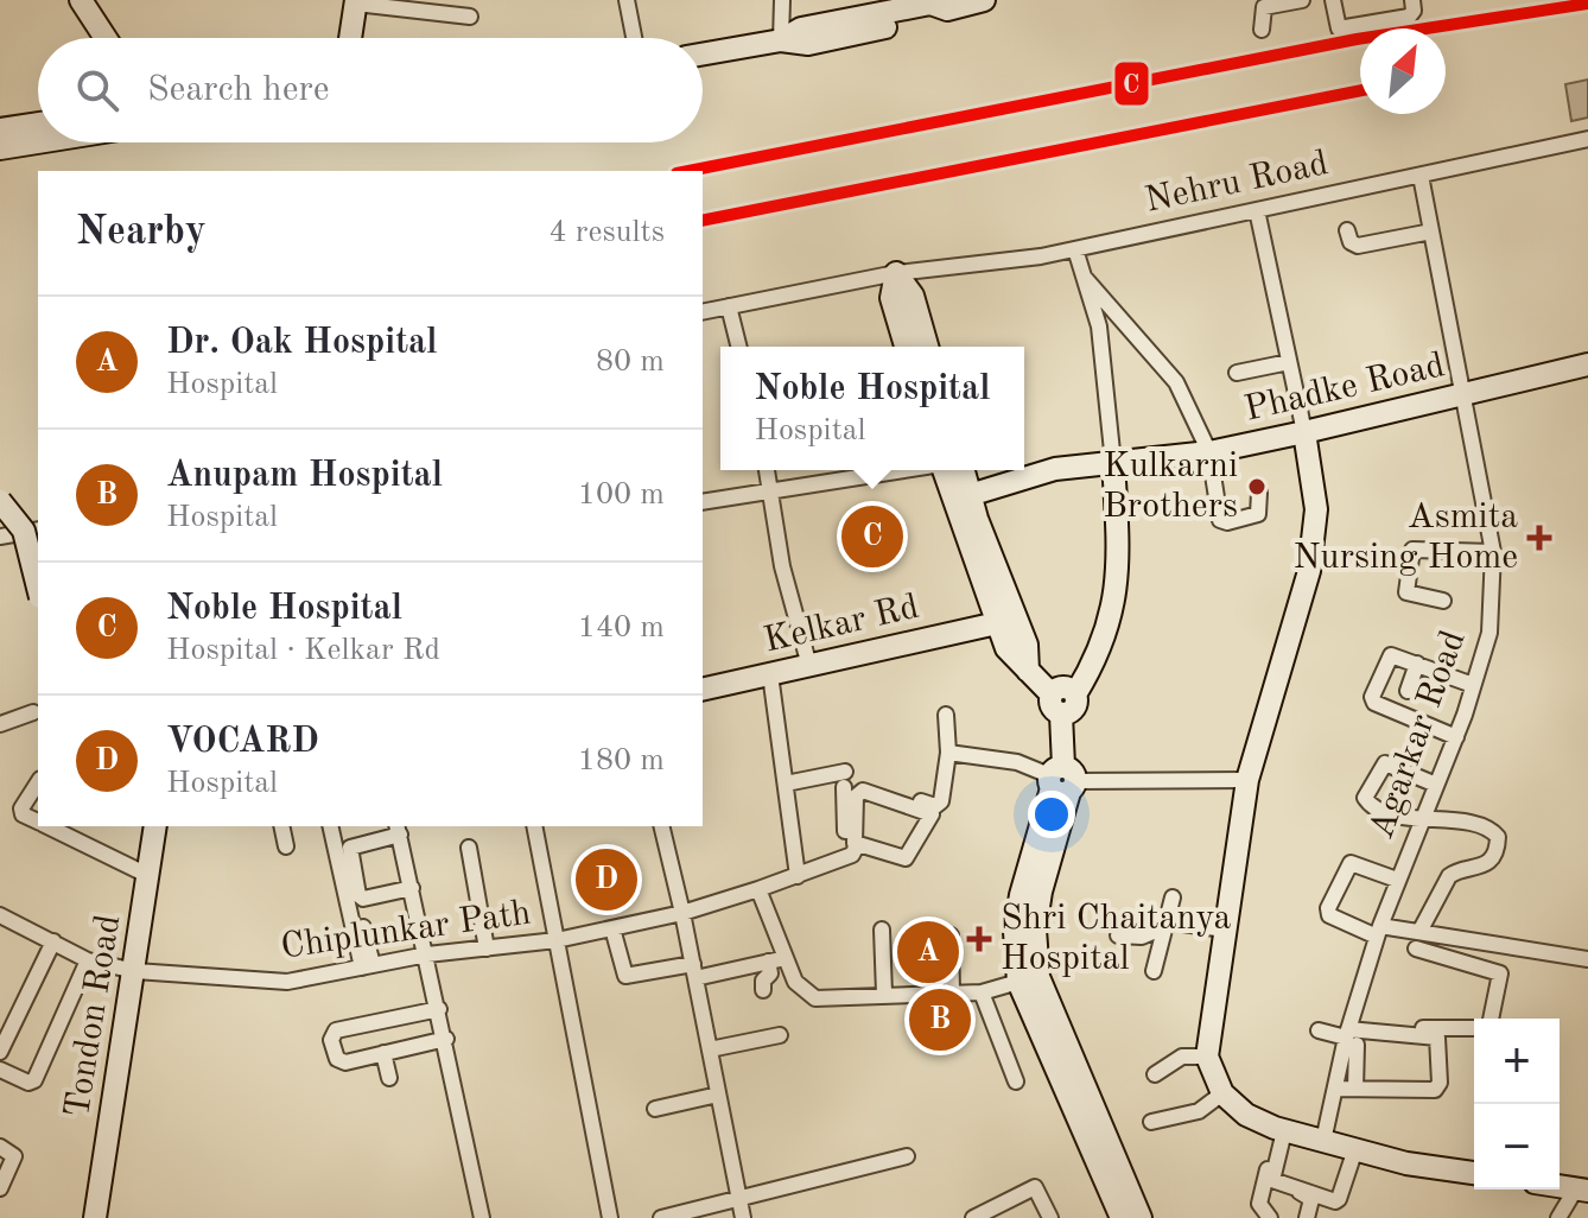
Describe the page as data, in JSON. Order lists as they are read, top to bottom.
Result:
{
  "streets": {
    "street": [
      "Nehru Road",
      "Phadke Road",
      "Kelkar Rd",
      "Agarkar Road",
      "Chiplunkar Path",
      "Tondon Road"
    ]
  },
  "crossings": [
    ["Nehru Road", "Agarkar Road"],
    ["Phadke Road", "Agarkar Road"],
    ["Chiplunkar Path", "Tondon Road"]
  ],
  "places": {
    "other": ["Kulkarni Brothers"],
    "health": ["Asmita Nursing Home", "Shri Chaitanya Hospital"]
  },
  "lines": ["transit line C"],
  "north": "top right",
  "page": {
    "search": "Search here",
    "heading": ["Nearby", "4 results"],
    "list": [
      {
        "mark": "A",
        "name": "Dr. Oak Hospital",
        "note": "Hospital",
        "value": "80 m"
      },
      {
        "mark": "B",
        "name": "Anupam Hospital",
        "note": "Hospital",
        "value": "100 m"
      },
      {
        "mark": "C",
        "name": "Noble Hospital",
        "note": "Hospital · Kelkar Rd",
        "value": "140 m"
      },
      {
        "mark": "D",
        "name": "VOCARD",
        "note": "Hospital",
        "value": "180 m"
      }
    ],
    "popup": ["Noble Hospital", "Hospital"],
    "pins": [
      "C",
      "D",
      "A",
      "B"
    ],
    "map_buttons": ["+", "−"]
  }
}
